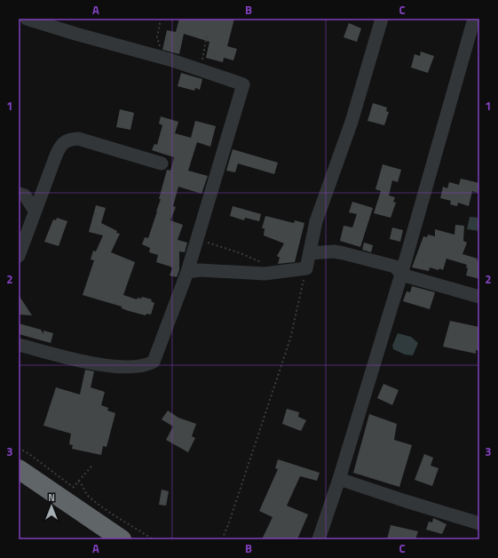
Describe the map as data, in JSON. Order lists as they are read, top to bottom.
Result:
{
  "north": "top",
  "grid": {
    "columns": ["A", "B", "C"],
    "rows": ["1", "2", "3"]
  }
}
